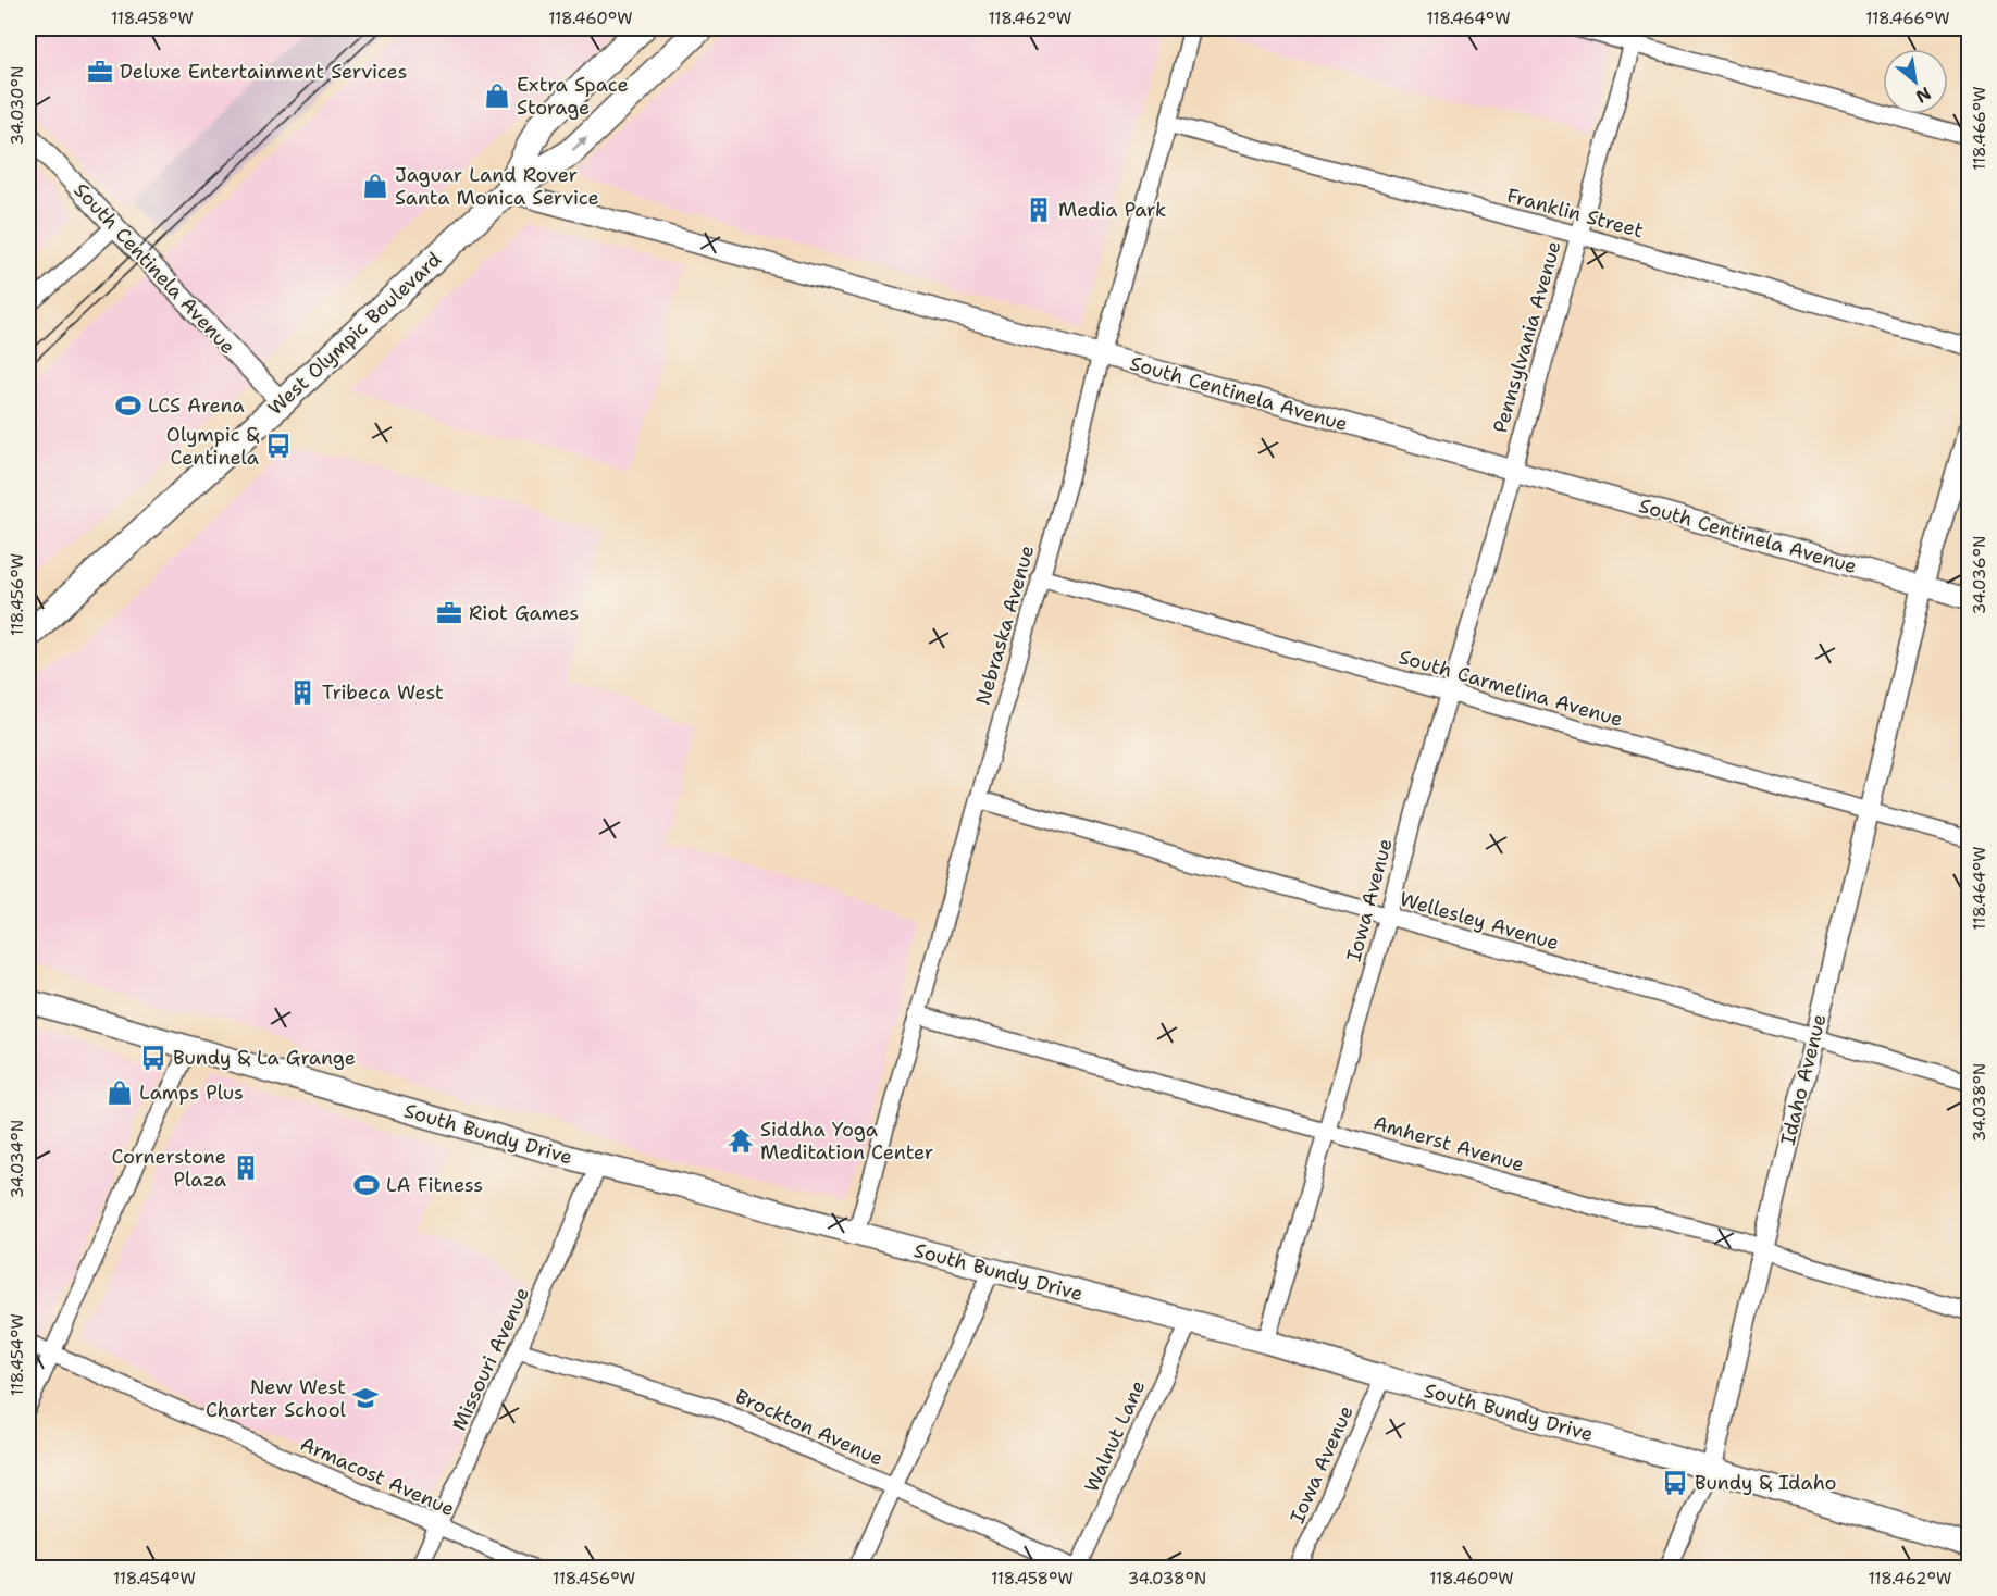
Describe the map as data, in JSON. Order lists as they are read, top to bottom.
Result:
{
  "streets": {
    "main road": ["West Olympic Boulevard", "South Bundy Drive"],
    "street": [
      "Franklin Street",
      "South Centinela Avenue",
      "Pennsylvania Avenue",
      "Nebraska Avenue",
      "South Carmelina Avenue",
      "Iowa Avenue",
      "Wellesley Avenue",
      "Idaho Avenue",
      "Amherst Avenue",
      "Missouri Avenue",
      "Brockton Avenue",
      "Walnut Lane",
      "Armacost Avenue"
    ]
  },
  "crossings": [
    ["Franklin Street", "Pennsylvania Avenue"],
    ["Franklin Street", "Nebraska Avenue"],
    ["South Centinela Avenue", "West Olympic Boulevard"],
    ["South Centinela Avenue", "Pennsylvania Avenue"],
    ["South Centinela Avenue", "Nebraska Avenue"],
    ["South Centinela Avenue", "Iowa Avenue"],
    ["South Centinela Avenue", "Idaho Avenue"],
    ["Pennsylvania Avenue", "Iowa Avenue"],
    ["Nebraska Avenue", "South Carmelina Avenue"],
    ["Nebraska Avenue", "Wellesley Avenue"],
    ["Nebraska Avenue", "South Bundy Drive"],
    ["Nebraska Avenue", "Amherst Avenue"],
    ["South Carmelina Avenue", "Iowa Avenue"],
    ["South Carmelina Avenue", "Idaho Avenue"],
    ["Iowa Avenue", "Wellesley Avenue"],
    ["Iowa Avenue", "South Bundy Drive"],
    ["Iowa Avenue", "Amherst Avenue"],
    ["Wellesley Avenue", "Idaho Avenue"],
    ["Idaho Avenue", "South Bundy Drive"],
    ["Idaho Avenue", "Amherst Avenue"],
    ["South Bundy Drive", "Missouri Avenue"],
    ["South Bundy Drive", "Walnut Lane"],
    ["Missouri Avenue", "Brockton Avenue"],
    ["Missouri Avenue", "Armacost Avenue"],
    ["Brockton Avenue", "Walnut Lane"]
  ],
  "places": {
    "office": ["Deluxe Entertainment Services", "Riot Games"],
    "shop": ["Extra Space Storage", "Jaguar Land Rover Santa Monica Service", "Lamps Plus"],
    "building": ["Media Park", "Tribeca West", "Cornerstone Plaza"],
    "sports": ["LCS Arena", "LA Fitness"],
    "bus stop": ["Olympic & Centinela", "Bundy & La Grange", "Bundy & Idaho"],
    "temple": ["Siddha Yoga Meditation Center"],
    "school or university": ["New West Charter School"]
  },
  "north": "bottom right",
  "coordinates": [
    "118.458°W",
    "118.460°W",
    "118.462°W",
    "118.464°W",
    "118.466°W",
    "34.030°N",
    "34.036°N",
    "118.456°W",
    "34.038°N",
    "34.034°N",
    "118.454°W"
  ]
}
